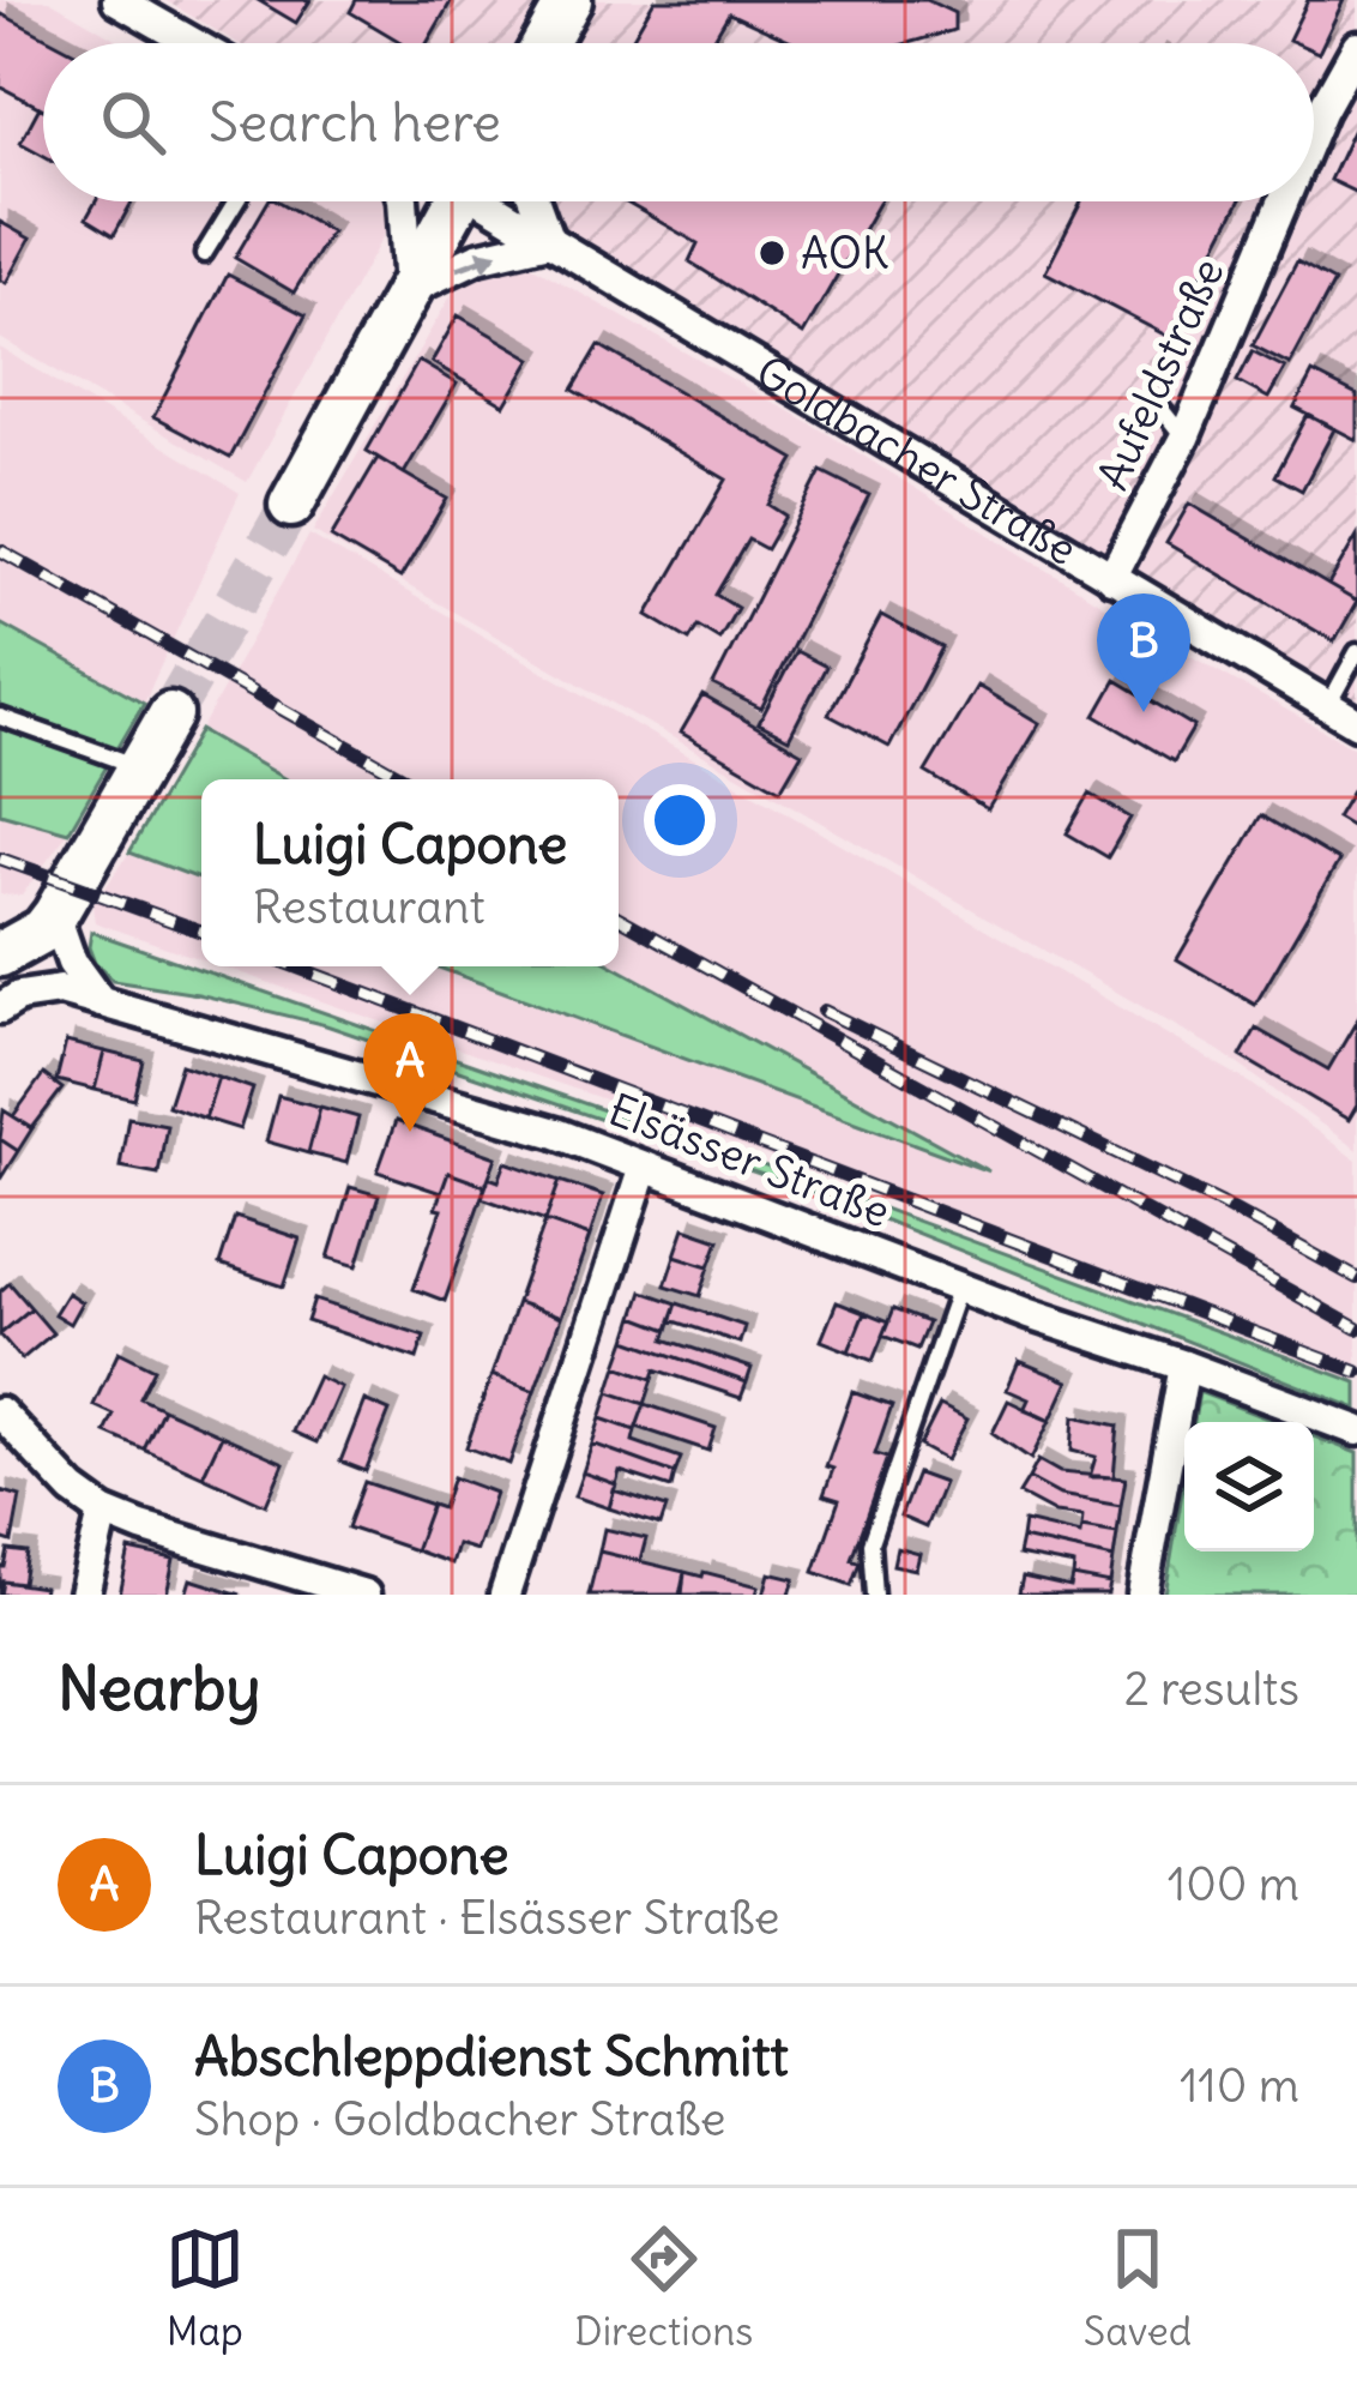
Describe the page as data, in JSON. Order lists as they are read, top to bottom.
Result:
{
  "streets": {
    "main road": ["Goldbacher Straße"],
    "street": ["Aufeldstraße", "Elsässer Straße"]
  },
  "crossings": [
    ["Aufeldstraße", "Goldbacher Straße"]
  ],
  "places": ["AOK"],
  "page": {
    "search": "Search here",
    "pins": ["B", "A"],
    "popup": ["Luigi Capone", "Restaurant"],
    "heading": ["Nearby", "2 results"],
    "list": [
      {
        "mark": "A",
        "name": "Luigi Capone",
        "note": "Restaurant · Elsässer Straße",
        "value": "100 m"
      },
      {
        "mark": "B",
        "name": "Abschleppdienst Schmitt",
        "note": "Shop · Goldbacher Straße",
        "value": "110 m"
      }
    ],
    "nav": ["Map", "Directions", "Saved"]
  }
}
